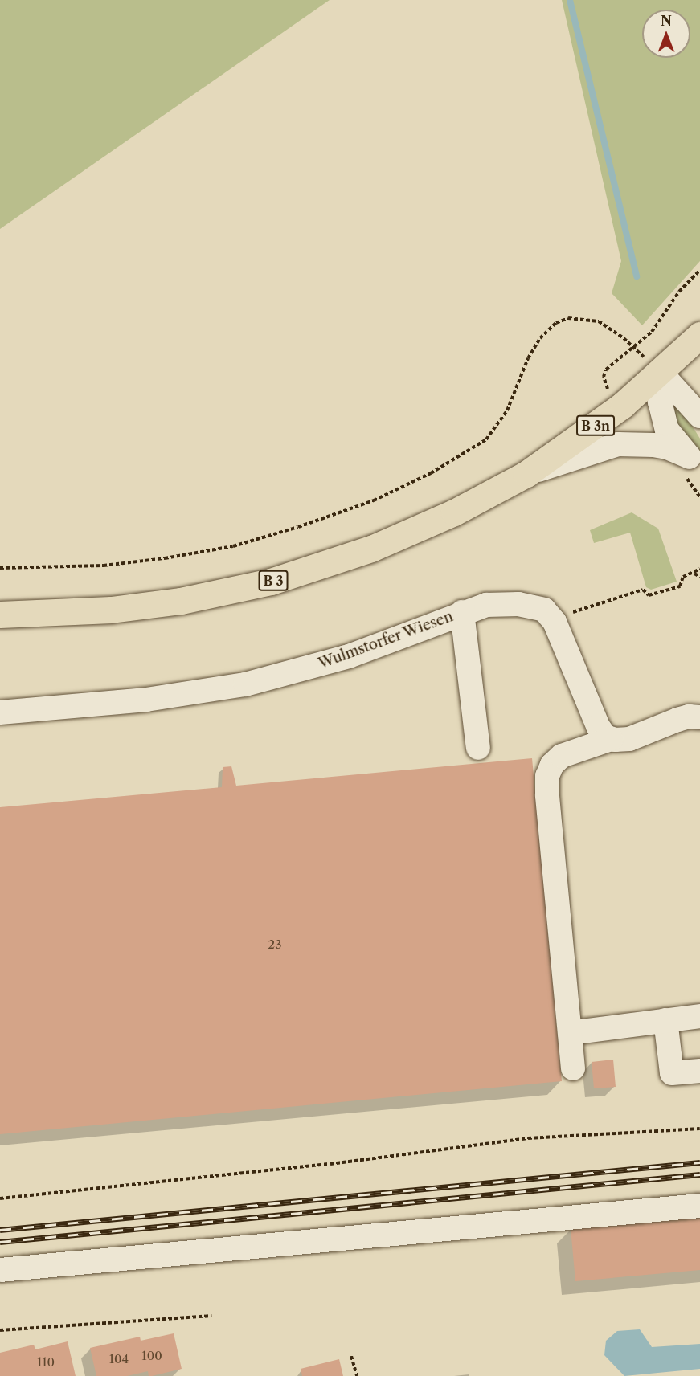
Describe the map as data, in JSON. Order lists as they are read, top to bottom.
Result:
{
  "streets": {
    "main road": ["B 3n", "B 3"],
    "street": ["Wulmstorfer Wiesen"]
  },
  "crossings": [
    ["B 3n", "B 3"]
  ],
  "house_numbers": [
    "23",
    "100",
    "104",
    "110"
  ],
  "north": "top"
}
